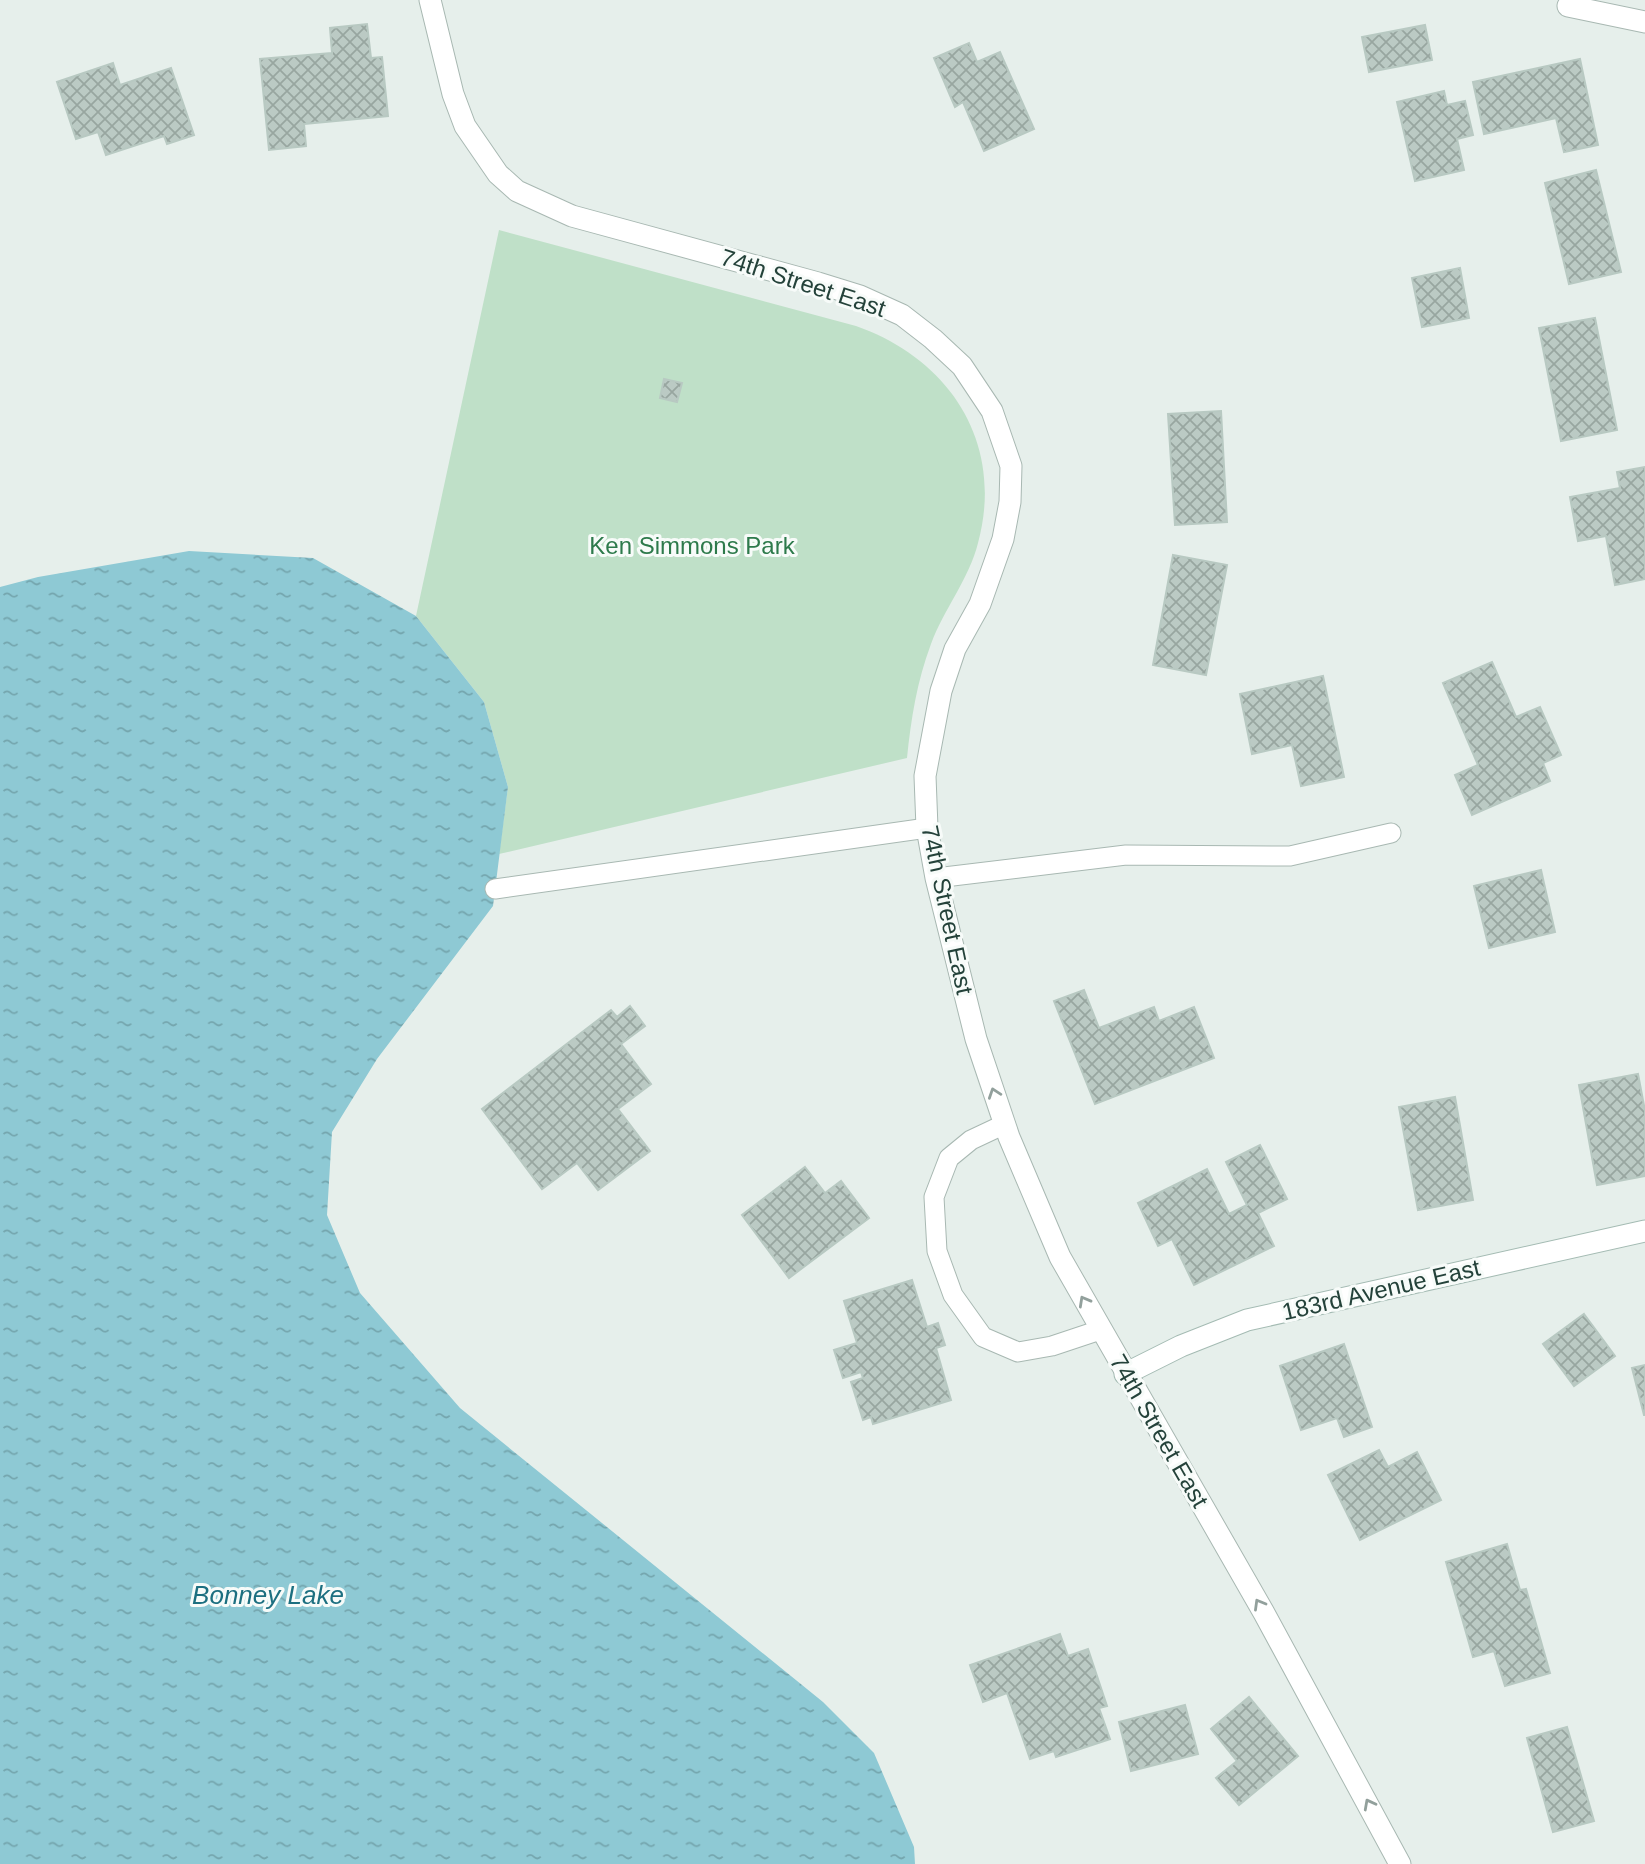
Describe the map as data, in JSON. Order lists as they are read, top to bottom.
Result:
{
  "streets": {
    "street": ["74th Street East", "183rd Avenue East"]
  },
  "crossings": [
    ["74th Street East", "183rd Avenue East"]
  ],
  "one_way": ["74th Street East"],
  "water": ["Bonney Lake"],
  "parks": ["Ken Simmons Park"]
}
